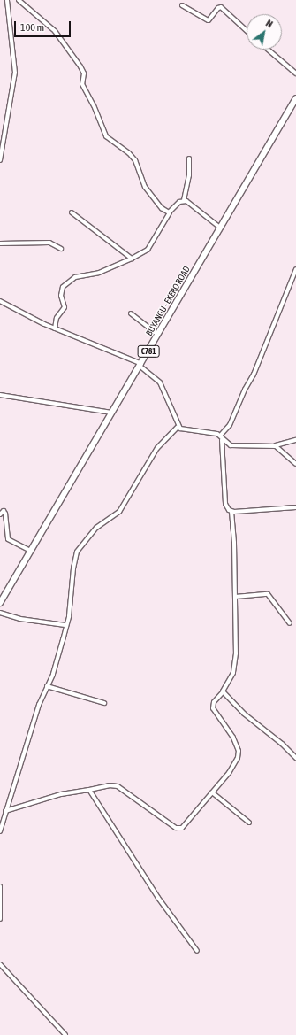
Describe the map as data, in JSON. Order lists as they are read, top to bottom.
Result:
{
  "streets": {
    "main road": ["BUYANGU - EKERO ROAD", "C781"]
  },
  "scale_bar": "100 m",
  "north": "top right"
}
